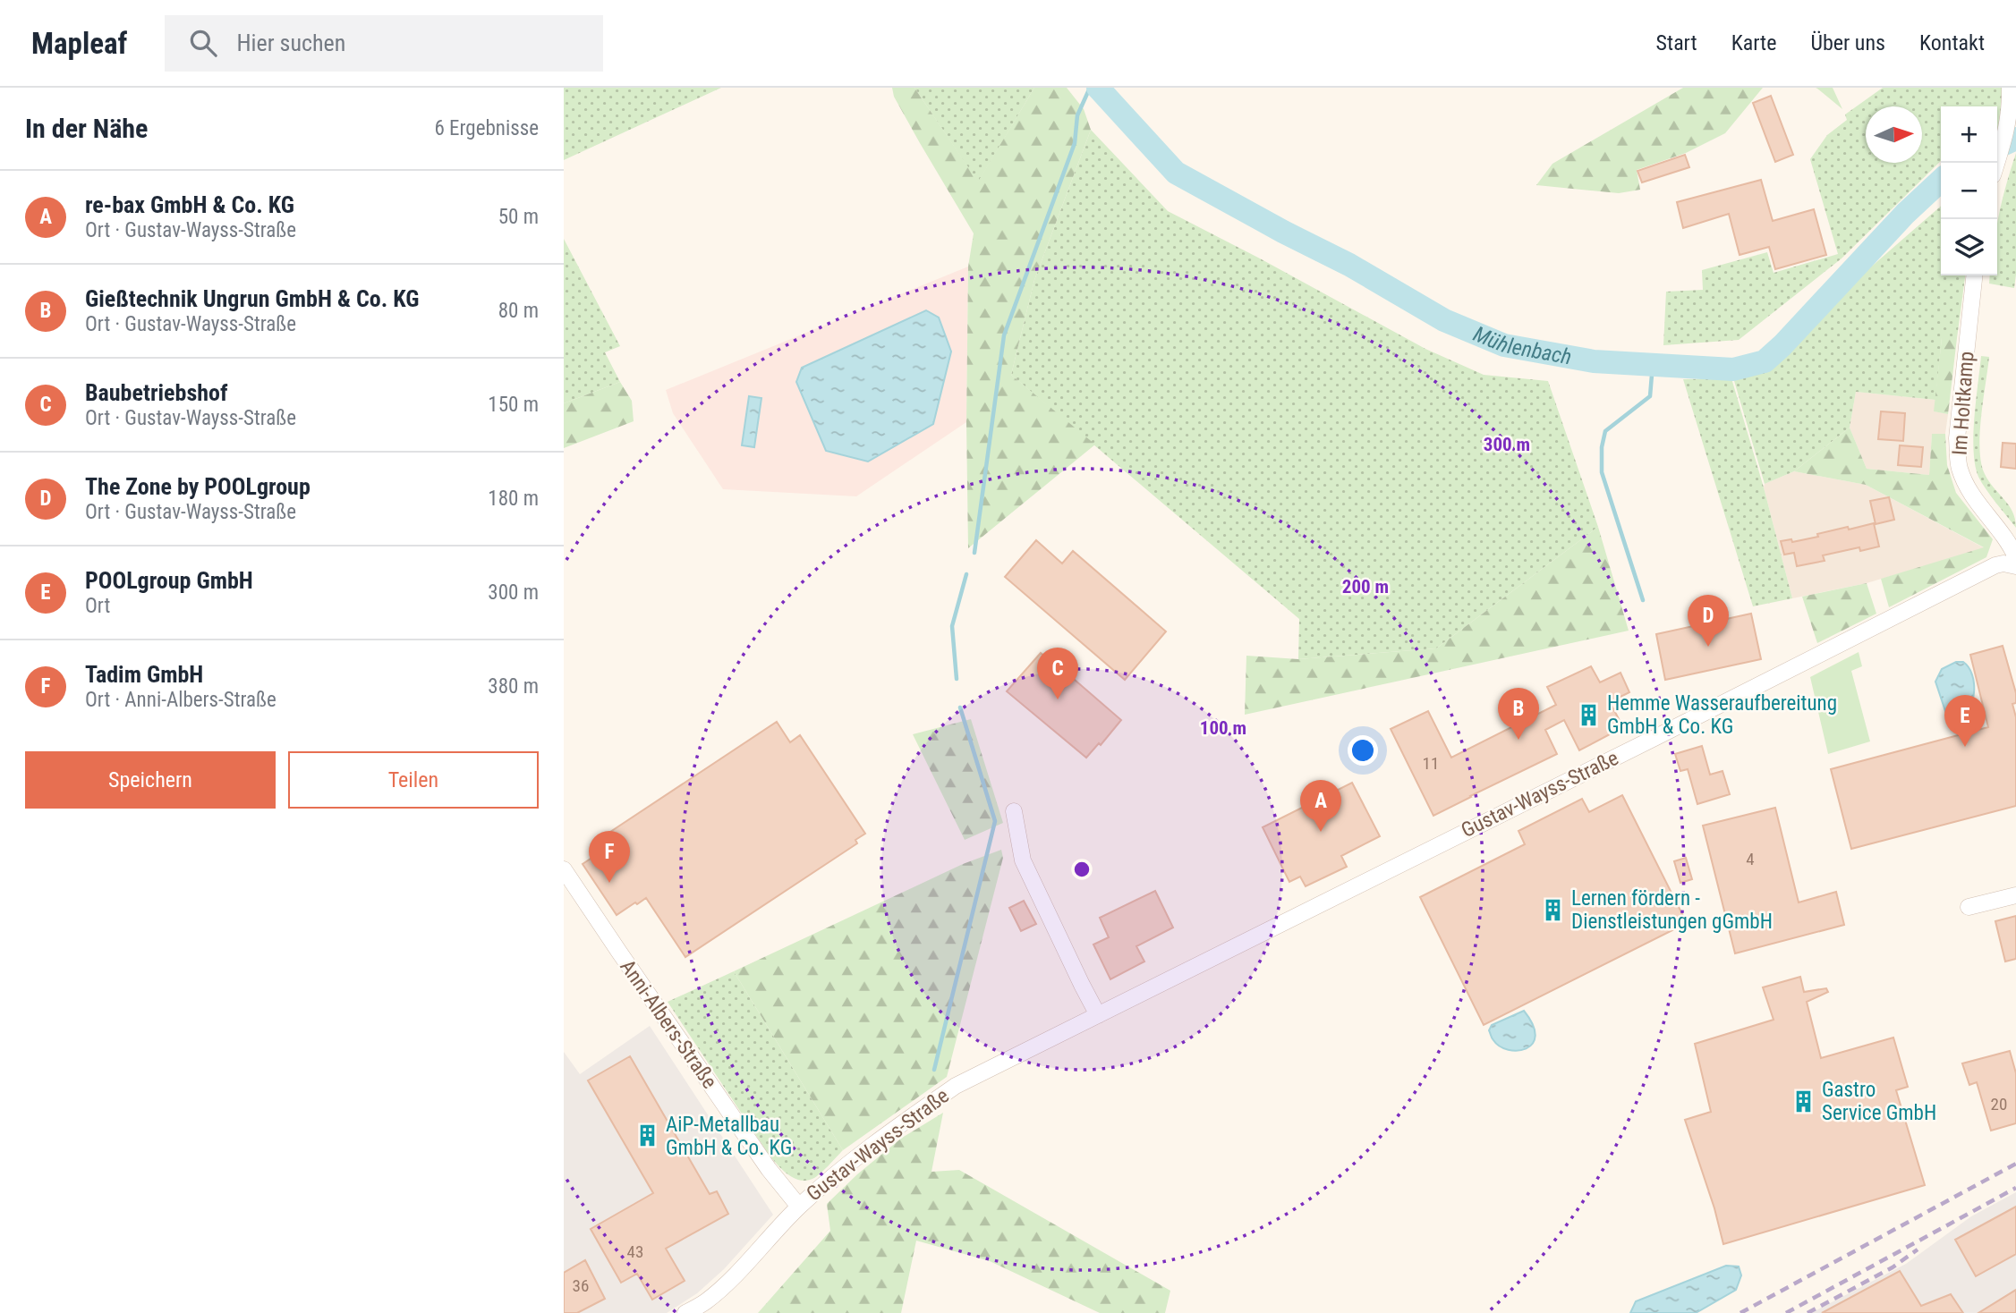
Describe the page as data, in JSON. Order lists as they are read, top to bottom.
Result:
{
  "streets": {
    "street": ["Im Holtkamp", "Gustav-Wayss-Straße", "Anni-Albers-Straße"]
  },
  "crossings": [
    ["Gustav-Wayss-Straße", "Anni-Albers-Straße"]
  ],
  "water": ["Mühlenbach"],
  "places": {
    "building": [
      "Hemme Wasseraufbereitung GmbH & Co. KG",
      "Lernen fördern - Dienstleistungen gGmbH",
      "Gastro Service GmbH",
      "AiP-Metallbau GmbH & Co. KG"
    ]
  },
  "house_numbers": [
    "11",
    "4",
    "20",
    "43",
    "36"
  ],
  "north": "right",
  "page": {
    "header": "Mapleaf",
    "search": "Hier suchen",
    "nav": [
      "Start",
      "Karte",
      "Über uns",
      "Kontakt"
    ],
    "heading": ["In der Nähe", "6 Ergebnisse"],
    "map_buttons": ["+", "−"],
    "list": [
      {
        "mark": "A",
        "name": "re-bax GmbH & Co. KG",
        "note": "Ort · Gustav-Wayss-Straße",
        "value": "50 m"
      },
      {
        "mark": "B",
        "name": "Gießtechnik Ungrun GmbH & Co. KG",
        "note": "Ort · Gustav-Wayss-Straße",
        "value": "80 m"
      },
      {
        "mark": "C",
        "name": "Baubetriebshof",
        "note": "Ort · Gustav-Wayss-Straße",
        "value": "150 m"
      },
      {
        "mark": "D",
        "name": "The Zone by POOLgroup",
        "note": "Ort · Gustav-Wayss-Straße",
        "value": "180 m"
      },
      {
        "mark": "E",
        "name": "POOLgroup GmbH",
        "note": "Ort",
        "value": "300 m"
      },
      {
        "mark": "F",
        "name": "Tadim GmbH",
        "note": "Ort · Anni-Albers-Straße",
        "value": "380 m"
      }
    ],
    "pins": [
      "D",
      "C",
      "B",
      "E",
      "A",
      "F"
    ],
    "buttons": ["Speichern", "Teilen"]
  },
  "rings": ["300 m", "200 m", "100 m"]
}
